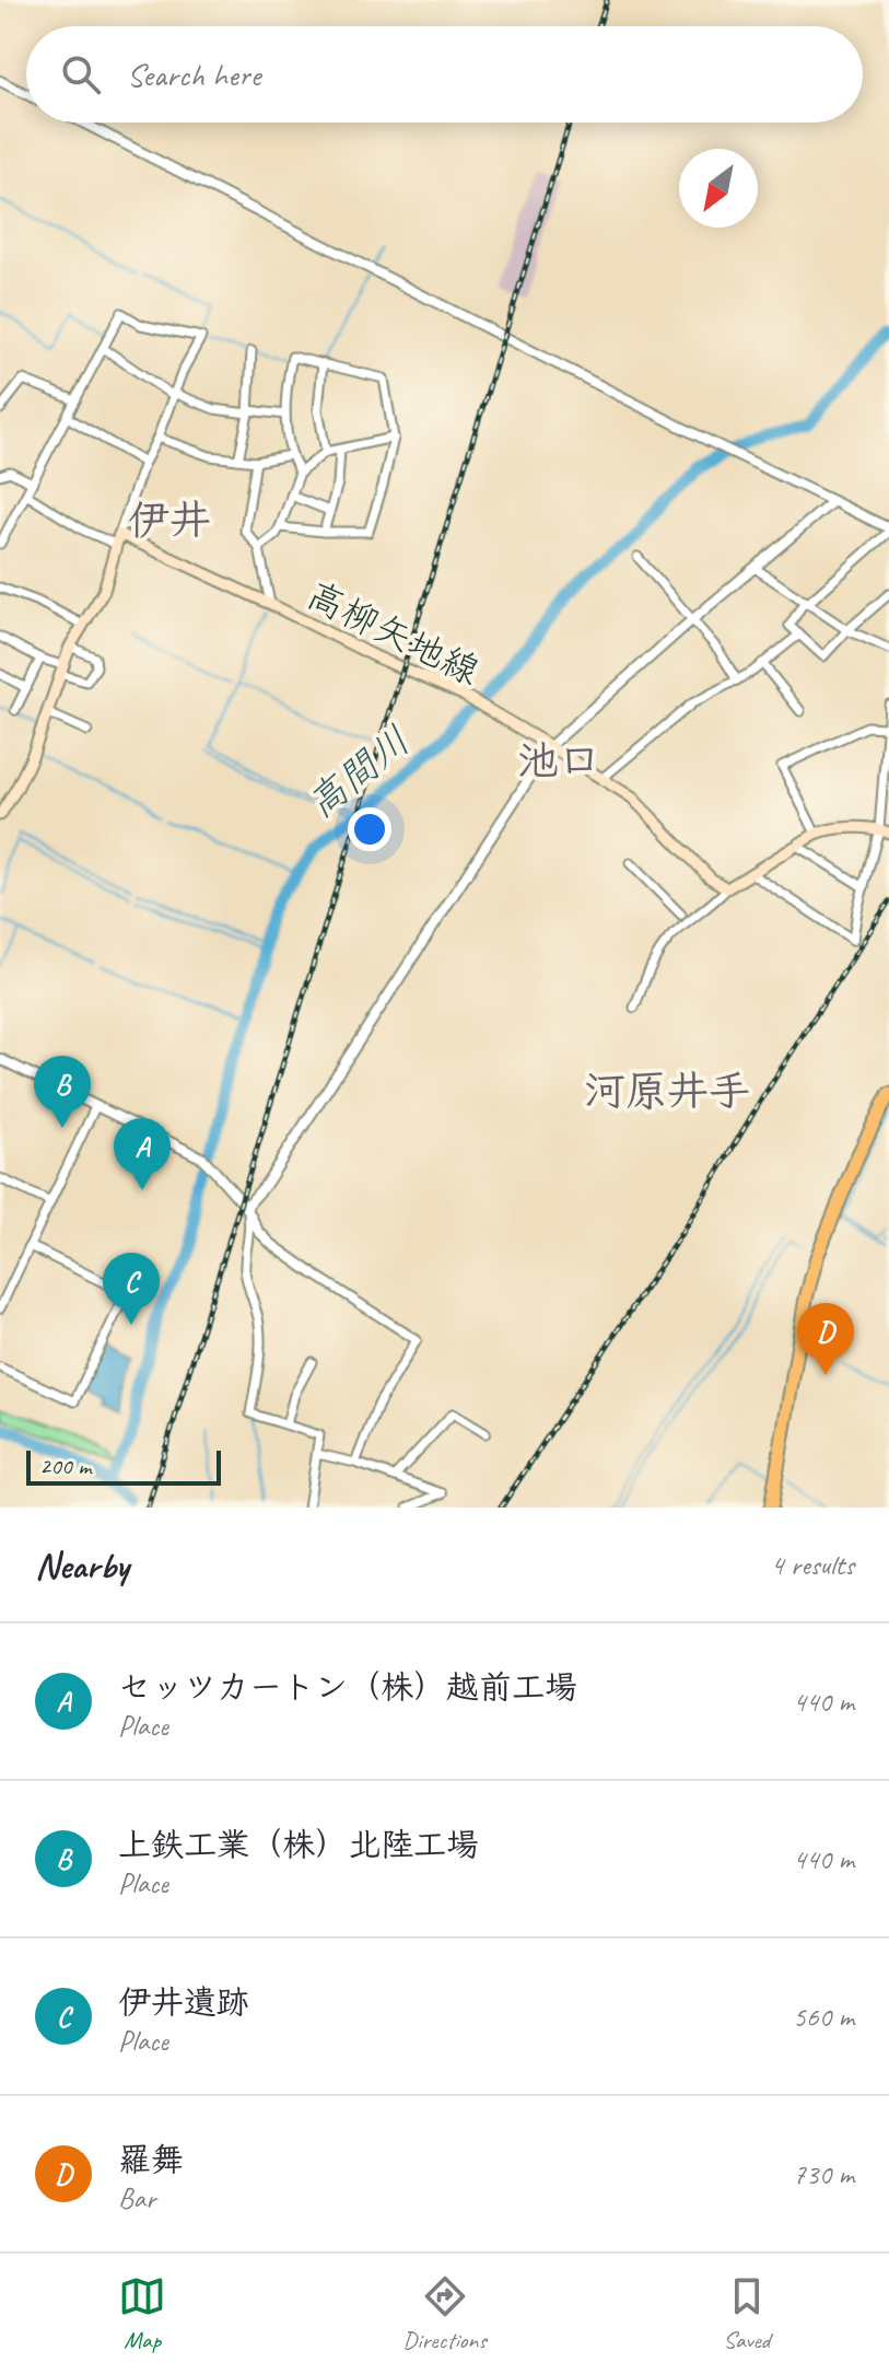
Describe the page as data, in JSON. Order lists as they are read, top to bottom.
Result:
{
  "streets": {
    "main road": ["高柳矢地線"]
  },
  "districts": ["伊井", "池口", "河原井手"],
  "water": ["高間川"],
  "scale_bar": "200 m",
  "north": "bottom left",
  "page": {
    "search": "Search here",
    "pins": [
      "B",
      "A",
      "C",
      "D"
    ],
    "scale": "200 m",
    "heading": ["Nearby", "4 results"],
    "list": [
      {
        "mark": "A",
        "name": "セッツカートン（株）越前工場",
        "note": "Place",
        "value": "440 m"
      },
      {
        "mark": "B",
        "name": "上鉄工業（株）北陸工場",
        "note": "Place",
        "value": "440 m"
      },
      {
        "mark": "C",
        "name": "伊井遺跡",
        "note": "Place",
        "value": "560 m"
      },
      {
        "mark": "D",
        "name": "羅舞",
        "note": "Bar",
        "value": "730 m"
      }
    ],
    "nav": ["Map", "Directions", "Saved"]
  }
}
